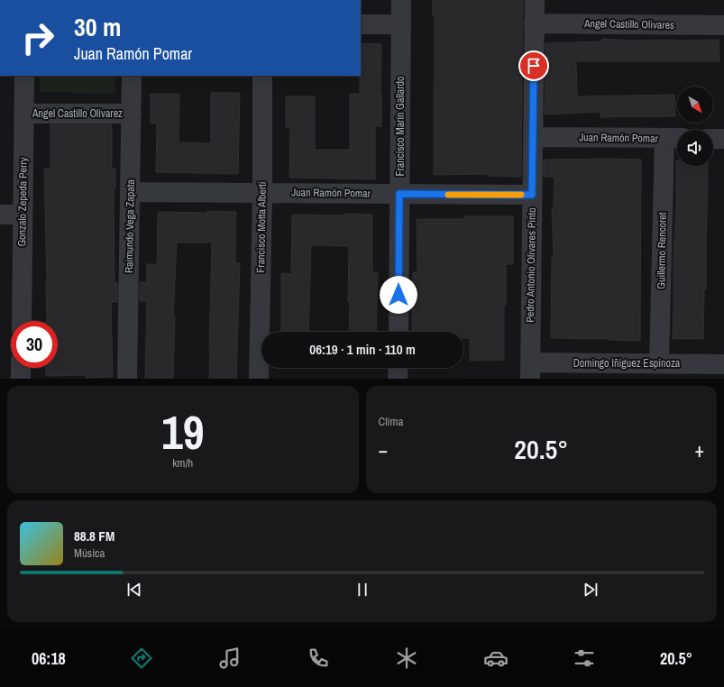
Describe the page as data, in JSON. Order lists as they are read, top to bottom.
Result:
{
  "streets": {
    "street": [
      "Angel Castillo Olivares",
      "Angel Castillo Olivarez",
      "Francisco Marín Gallardo",
      "Juan Ramón Pomar",
      "Gonzalo Zepeda Perry",
      "Raimundo Vega Zapata",
      "Francisco Motta Alberti",
      "Guillermo Rencoret",
      "Pedro Antonio Olivares Pinto",
      "Domingo Iñiguez Espinoza"
    ]
  },
  "crossings": [
    ["Angel Castillo Olivares", "Pedro Antonio Olivares Pinto"],
    ["Angel Castillo Olivarez", "Gonzalo Zepeda Perry"],
    ["Angel Castillo Olivarez", "Raimundo Vega Zapata"],
    ["Francisco Marín Gallardo", "Juan Ramón Pomar"],
    ["Juan Ramón Pomar", "Raimundo Vega Zapata"],
    ["Juan Ramón Pomar", "Francisco Motta Alberti"],
    ["Juan Ramón Pomar", "Guillermo Rencoret"],
    ["Juan Ramón Pomar", "Pedro Antonio Olivares Pinto"],
    ["Guillermo Rencoret", "Domingo Iñiguez Espinoza"],
    ["Pedro Antonio Olivares Pinto", "Domingo Iñiguez Espinoza"]
  ],
  "north": "bottom right",
  "page": {
    "turn": ["30 m", "Juan Ramón Pomar"],
    "limit": "30",
    "trip": "06:19 · 1 min · 110 m",
    "tile": [
      ["19", "km/h"],
      "Clima"
    ],
    "heat": ["−", "20.5°", "+"],
    "song": ["88.8 FM", "Música"],
    "tabs": ["06:18", "20.5°"]
  }
}
